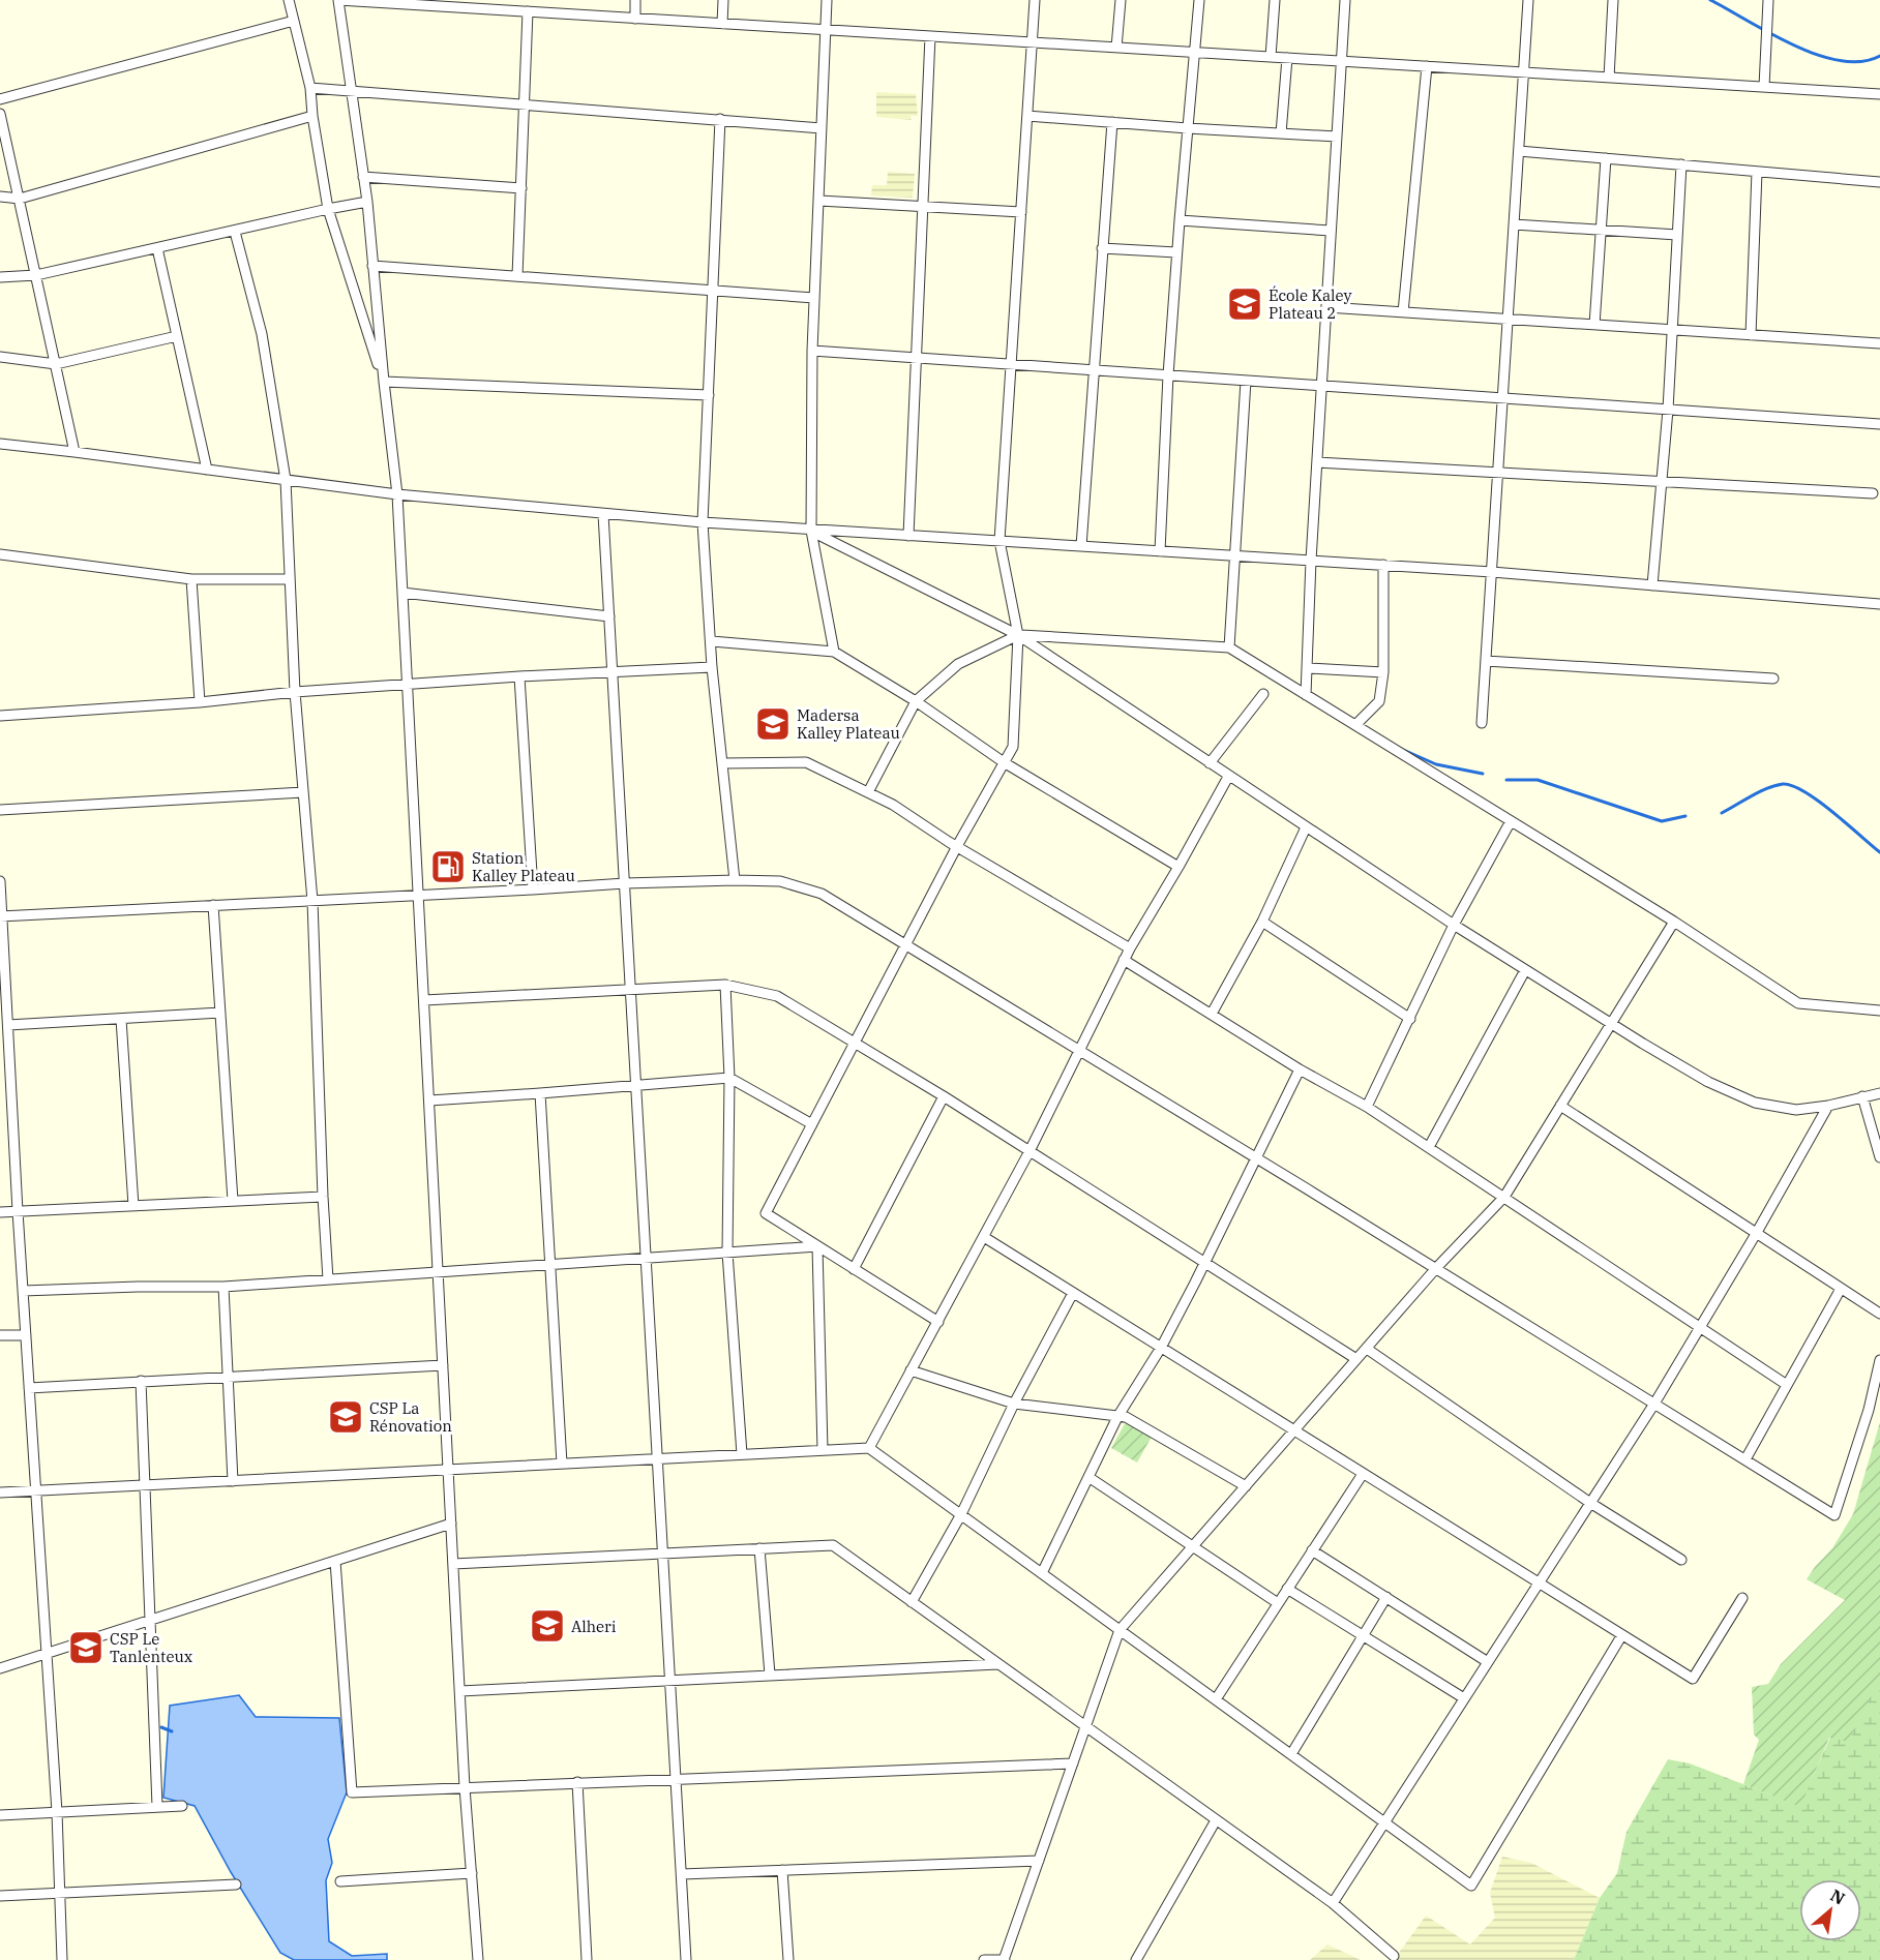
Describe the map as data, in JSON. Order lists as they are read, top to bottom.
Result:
{
  "places": {
    "school or university": [
      "École Kaley Plateau 2",
      "Madersa Kalley Plateau",
      "CSP La Rénovation",
      "Alheri",
      "CSP Le Tanlenteux"
    ],
    "fuel station": ["Station Kalley Plateau"]
  },
  "north": "top right"
}
